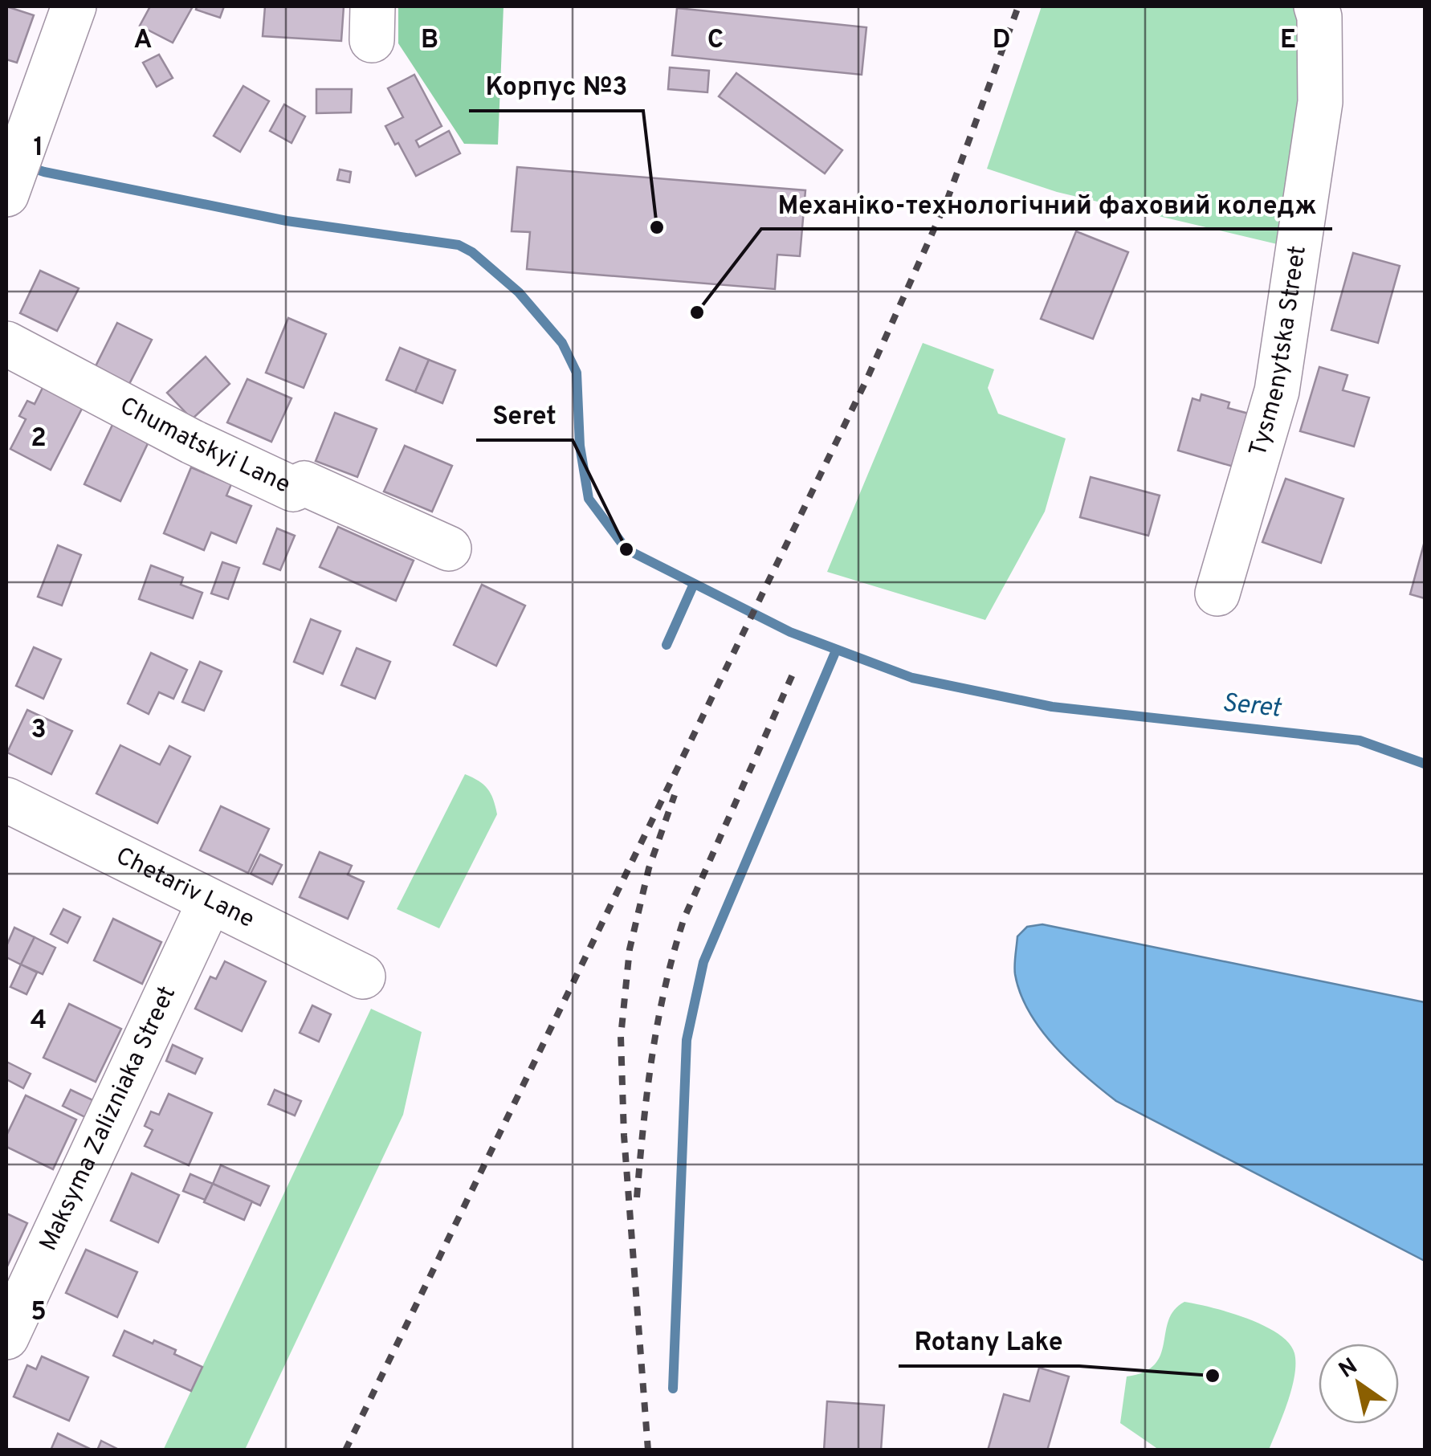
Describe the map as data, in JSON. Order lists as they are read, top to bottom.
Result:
{
  "streets": {
    "street": [
      "Tysmenytska Street",
      "Chumatskyi Lane",
      "Chetariv Lane",
      "Maksyma Zalizniaka Street"
    ]
  },
  "crossings": [
    ["Chetariv Lane", "Maksyma Zalizniaka Street"]
  ],
  "water": ["Seret"],
  "places": [
    "Корпус №3",
    "Механіко-технологічний фаховий коледж",
    "Seret",
    "Rotany Lake"
  ],
  "north": "top left",
  "grid": {
    "columns": [
      "A",
      "B",
      "C",
      "D",
      "E"
    ],
    "rows": [
      "1",
      "2",
      "3",
      "4",
      "5"
    ]
  }
}
